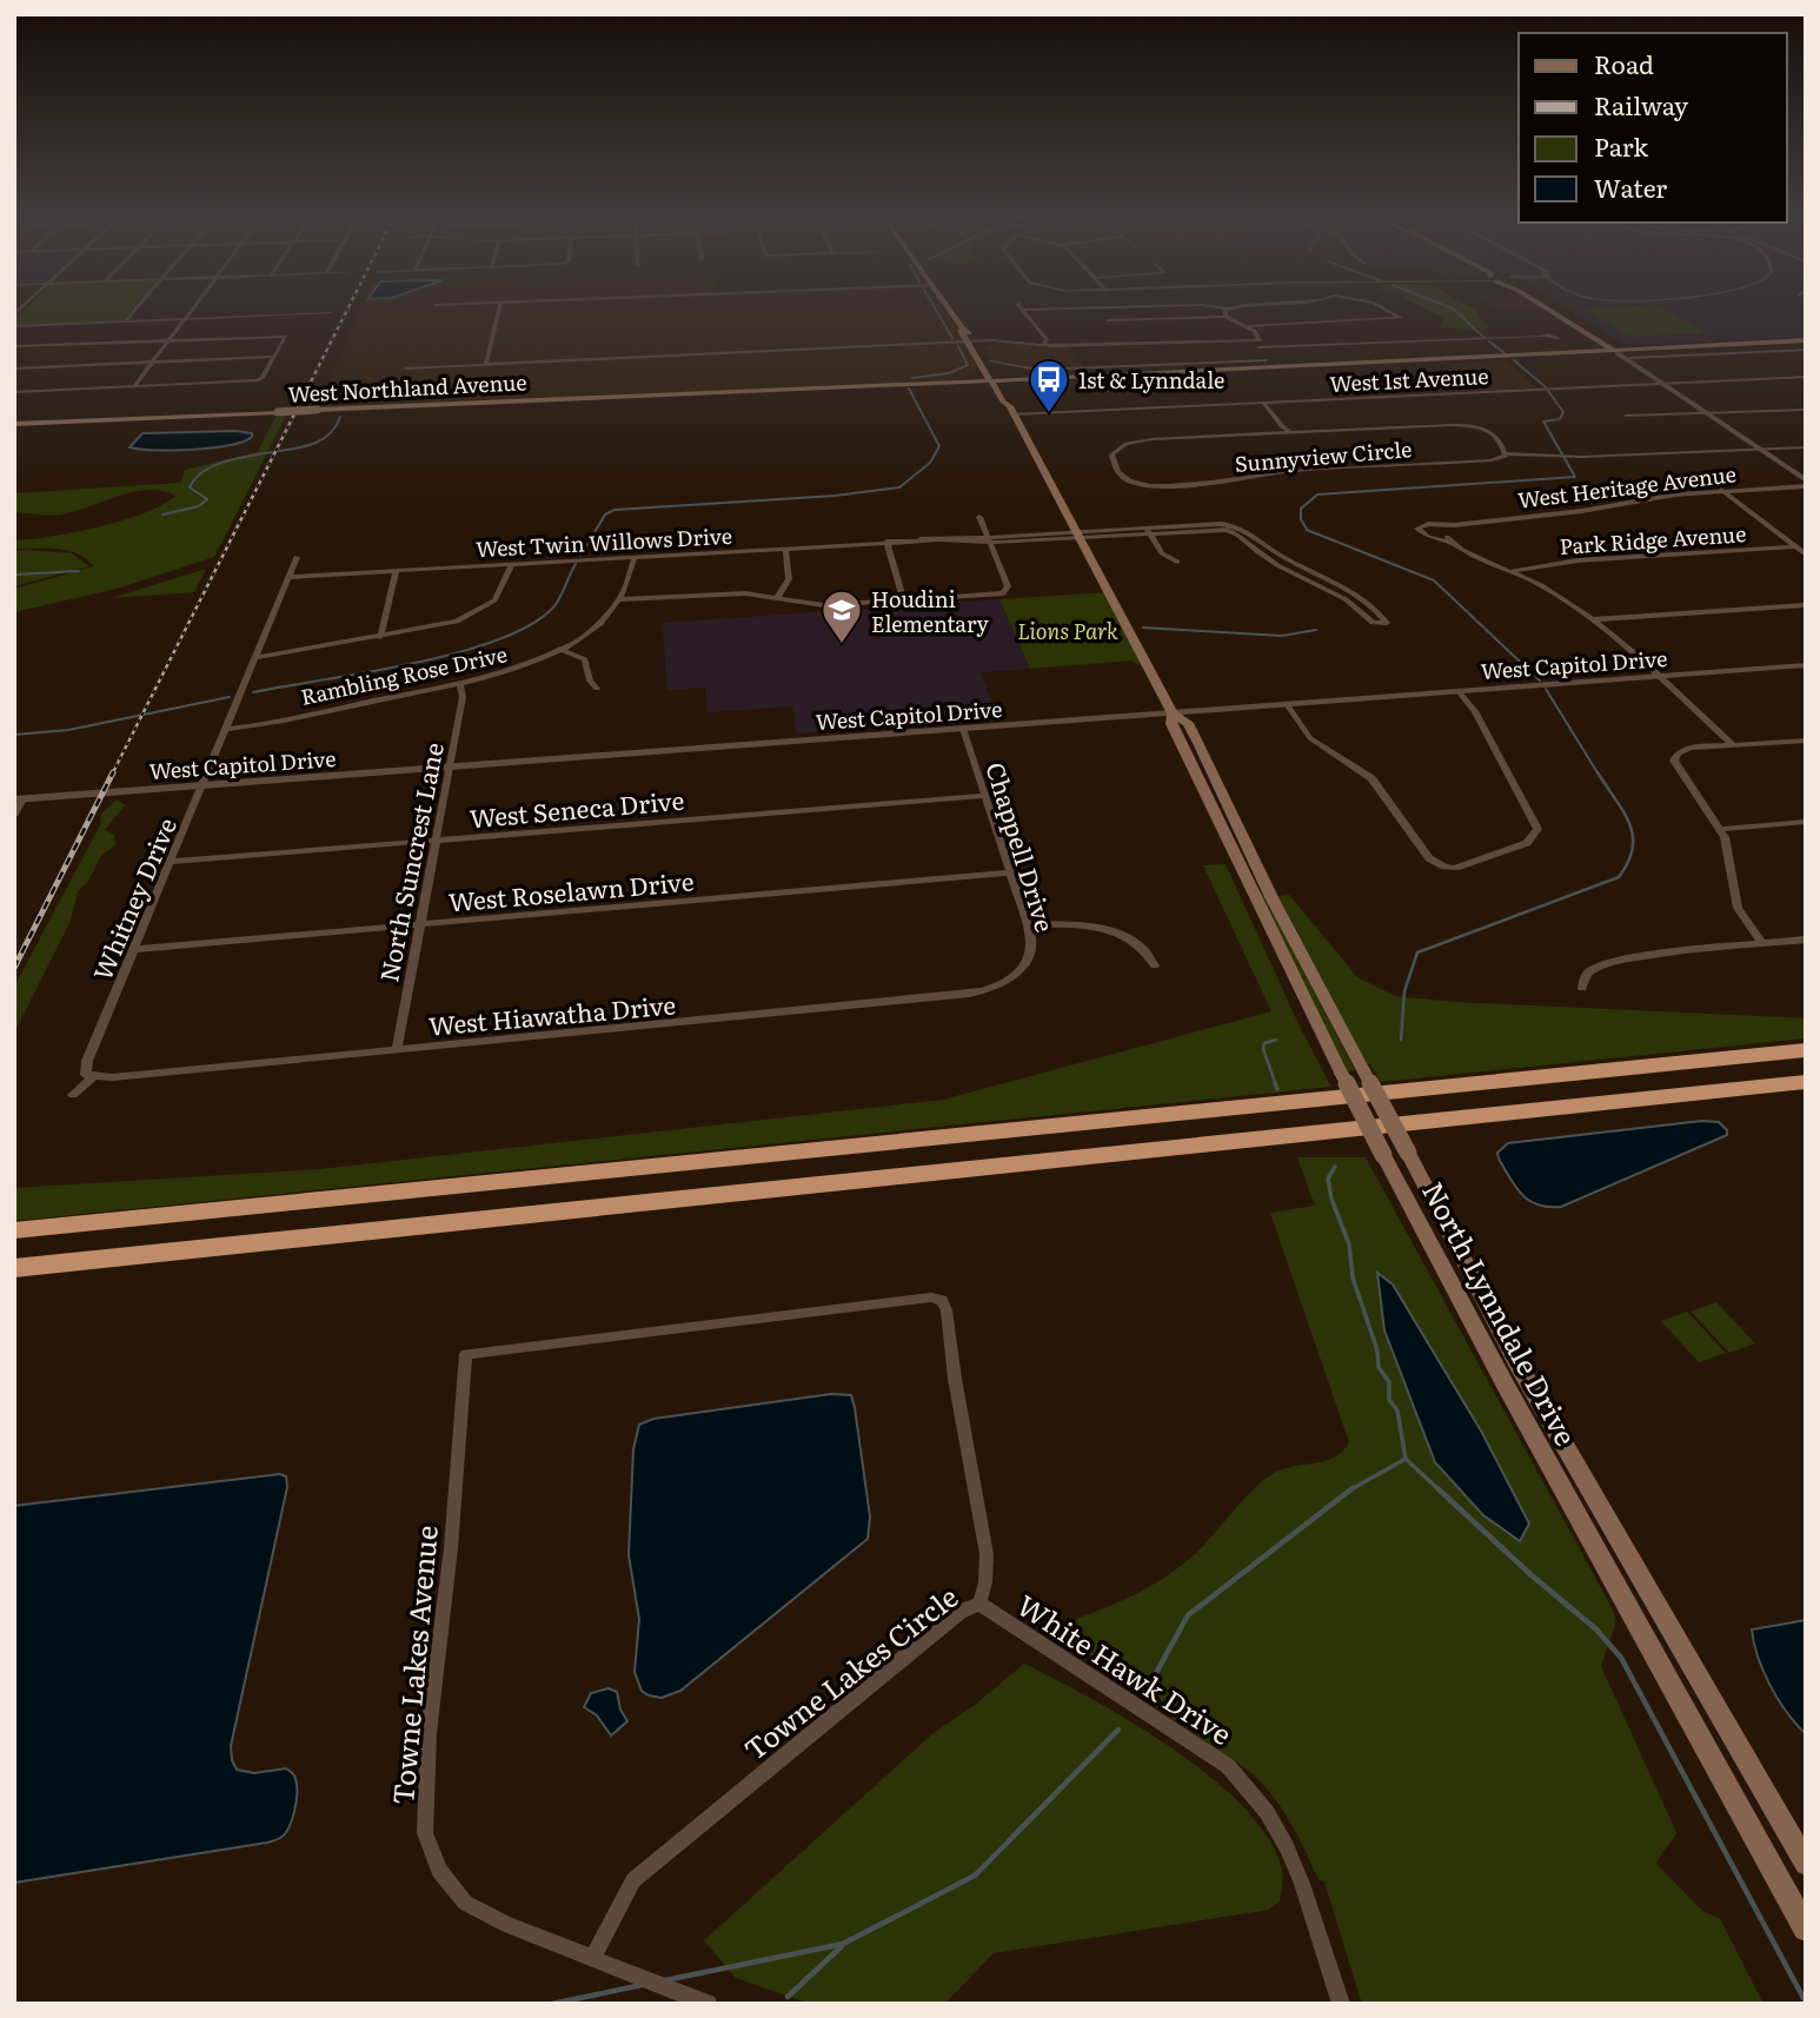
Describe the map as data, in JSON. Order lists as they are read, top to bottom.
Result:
{
  "streets": {
    "main road": ["West Northland Avenue", "North Lynndale Drive"],
    "street": [
      "West 1st Avenue",
      "Sunnyview Circle",
      "West Heritage Avenue",
      "Park Ridge Avenue",
      "West Twin Willows Drive",
      "West Capitol Drive",
      "Rambling Rose Drive",
      "West Seneca Drive",
      "Chappell Drive",
      "North Suncrest Lane",
      "West Roselawn Drive",
      "Whitney Drive",
      "West Hiawatha Drive",
      "Towne Lakes Avenue",
      "White Hawk Drive",
      "Towne Lakes Circle"
    ]
  },
  "crossings": [
    ["West 1st Avenue", "North Lynndale Drive"],
    ["West Northland Avenue", "North Lynndale Drive"],
    ["West Twin Willows Drive", "Rambling Rose Drive"],
    ["West Twin Willows Drive", "Whitney Drive"],
    ["West Twin Willows Drive", "North Lynndale Drive"],
    ["West Capitol Drive", "Chappell Drive"],
    ["West Capitol Drive", "North Suncrest Lane"],
    ["West Capitol Drive", "Whitney Drive"],
    ["West Capitol Drive", "North Lynndale Drive"],
    ["Rambling Rose Drive", "North Suncrest Lane"],
    ["Rambling Rose Drive", "Whitney Drive"],
    ["West Seneca Drive", "Chappell Drive"],
    ["West Seneca Drive", "North Suncrest Lane"],
    ["West Seneca Drive", "Whitney Drive"],
    ["Chappell Drive", "West Roselawn Drive"],
    ["Chappell Drive", "West Hiawatha Drive"],
    ["North Suncrest Lane", "West Roselawn Drive"],
    ["North Suncrest Lane", "West Hiawatha Drive"],
    ["West Roselawn Drive", "Whitney Drive"],
    ["Whitney Drive", "West Hiawatha Drive"],
    ["Towne Lakes Avenue", "Towne Lakes Circle"],
    ["White Hawk Drive", "Towne Lakes Circle"]
  ],
  "parks": ["Lions Park"],
  "places": {
    "bus stop": ["1st & Lynndale"],
    "school or university": ["Houdini Elementary"]
  },
  "legend": [
    "Road",
    "Railway",
    "Park",
    "Water"
  ]
}
